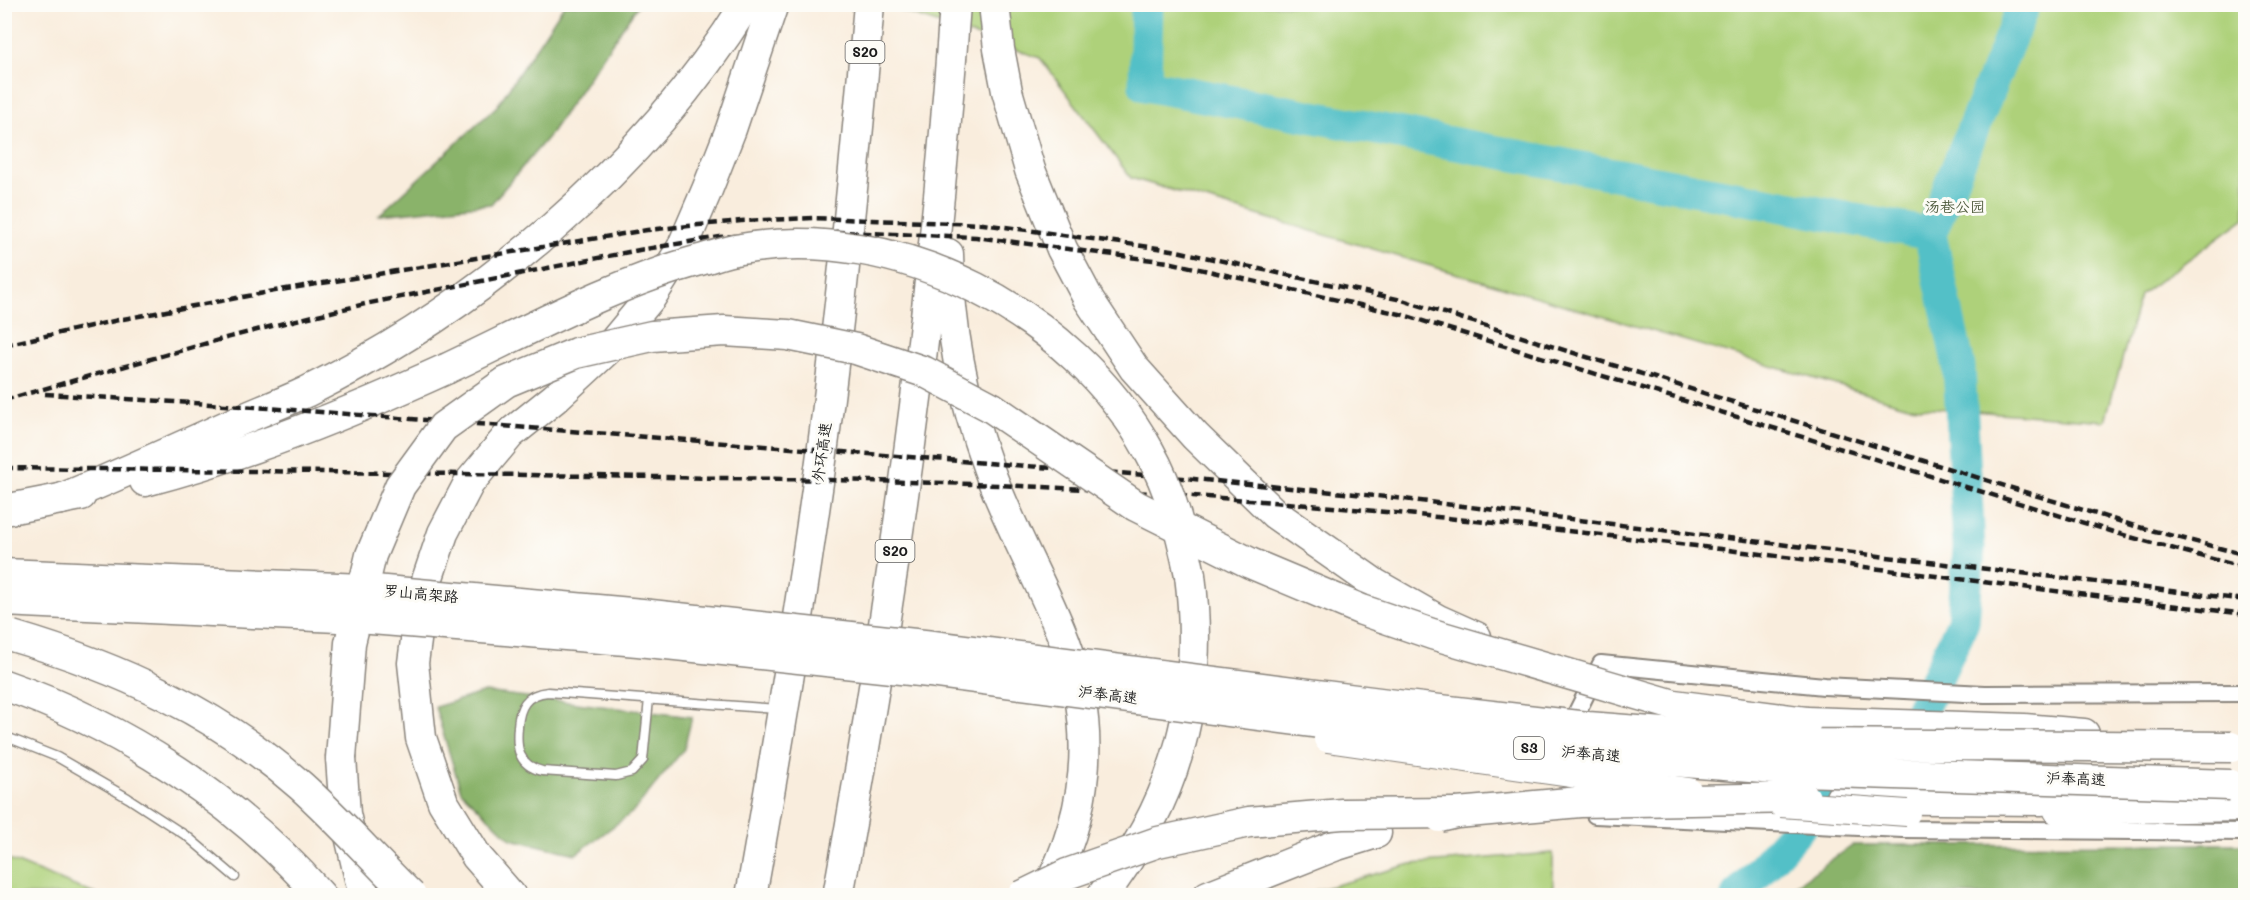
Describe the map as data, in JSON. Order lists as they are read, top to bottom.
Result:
{
  "streets": {
    "highway": [
      "S20",
      "外环高速",
      "罗山高架路",
      "沪奉高速",
      "S3"
    ]
  },
  "crossings": [
    ["罗山高架路", "沪奉高速"]
  ],
  "parks": ["汤巷公园"]
}
